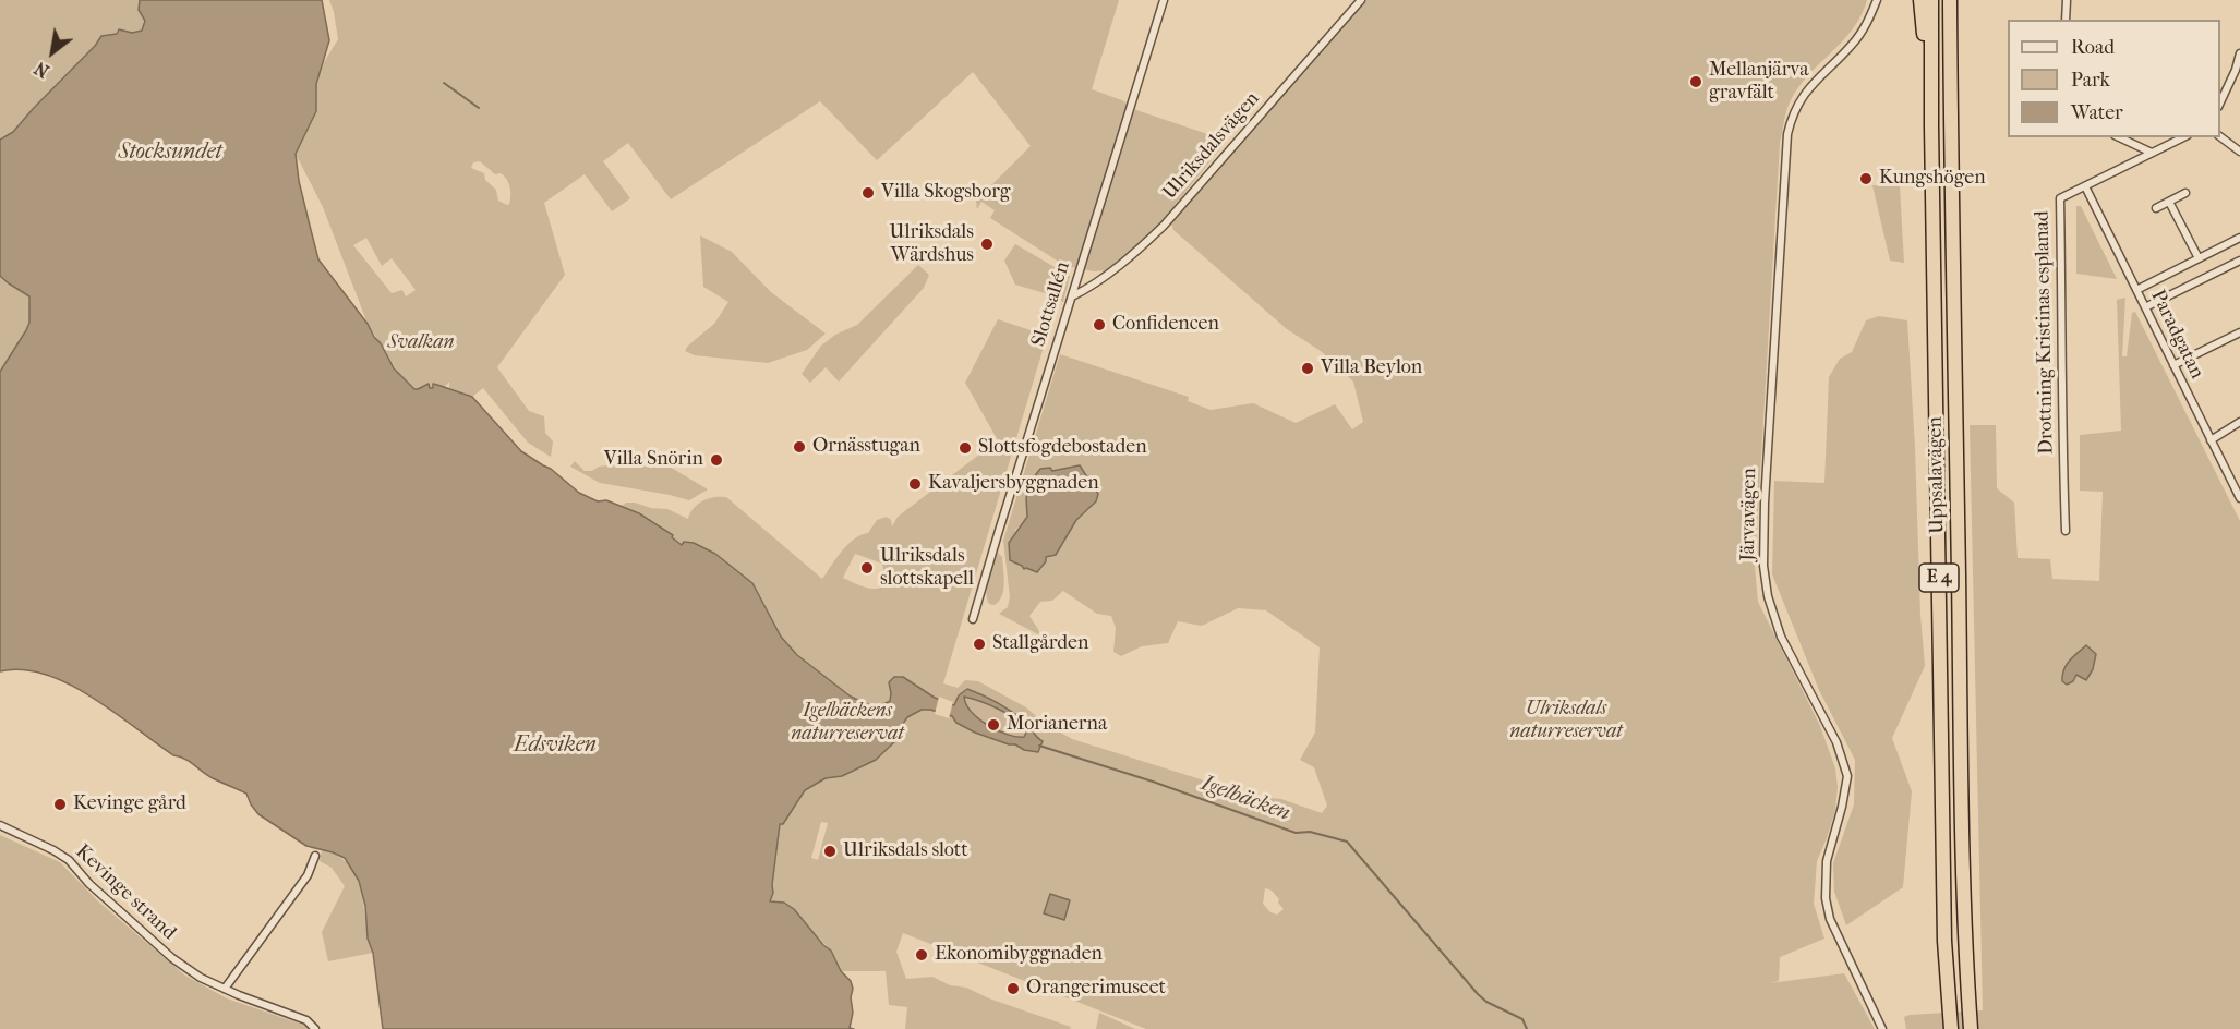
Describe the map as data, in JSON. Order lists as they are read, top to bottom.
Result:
{
  "streets": {
    "highway": ["Uppsalavägen", "E 4"],
    "street": [
      "Ulriksdalsvägen",
      "Slottsallén",
      "Drottning Kristinas esplanad",
      "Paradgatan",
      "Järvavägen",
      "Kevinge strand"
    ]
  },
  "crossings": [
    ["Ulriksdalsvägen", "Slottsallén"],
    ["Drottning Kristinas esplanad", "Paradgatan"],
    ["Uppsalavägen", "E 4"]
  ],
  "water": ["Stocksundet", "Edsviken", "Igelbäcken"],
  "parks": ["Svalkan", "Ulriksdals naturreservat", "Igelbäckens naturreservat"],
  "places": [
    "Mellanjärva gravfält",
    "Kungshögen",
    "Villa Skogsborg",
    "Ulriksdals Wärdshus",
    "Confidencen",
    "Villa Beylon",
    "Ornässtugan",
    "Slottsfogdebostaden",
    "Villa Snörin",
    "Kavaljersbyggnaden",
    "Ulriksdals slottskapell",
    "Stallgården",
    "Morianerna",
    "Kevinge gård",
    "Ulriksdals slott",
    "Ekonomibyggnaden",
    "Orangerimuseet"
  ],
  "legend": ["Road", "Park", "Water"],
  "north": "bottom left"
}
